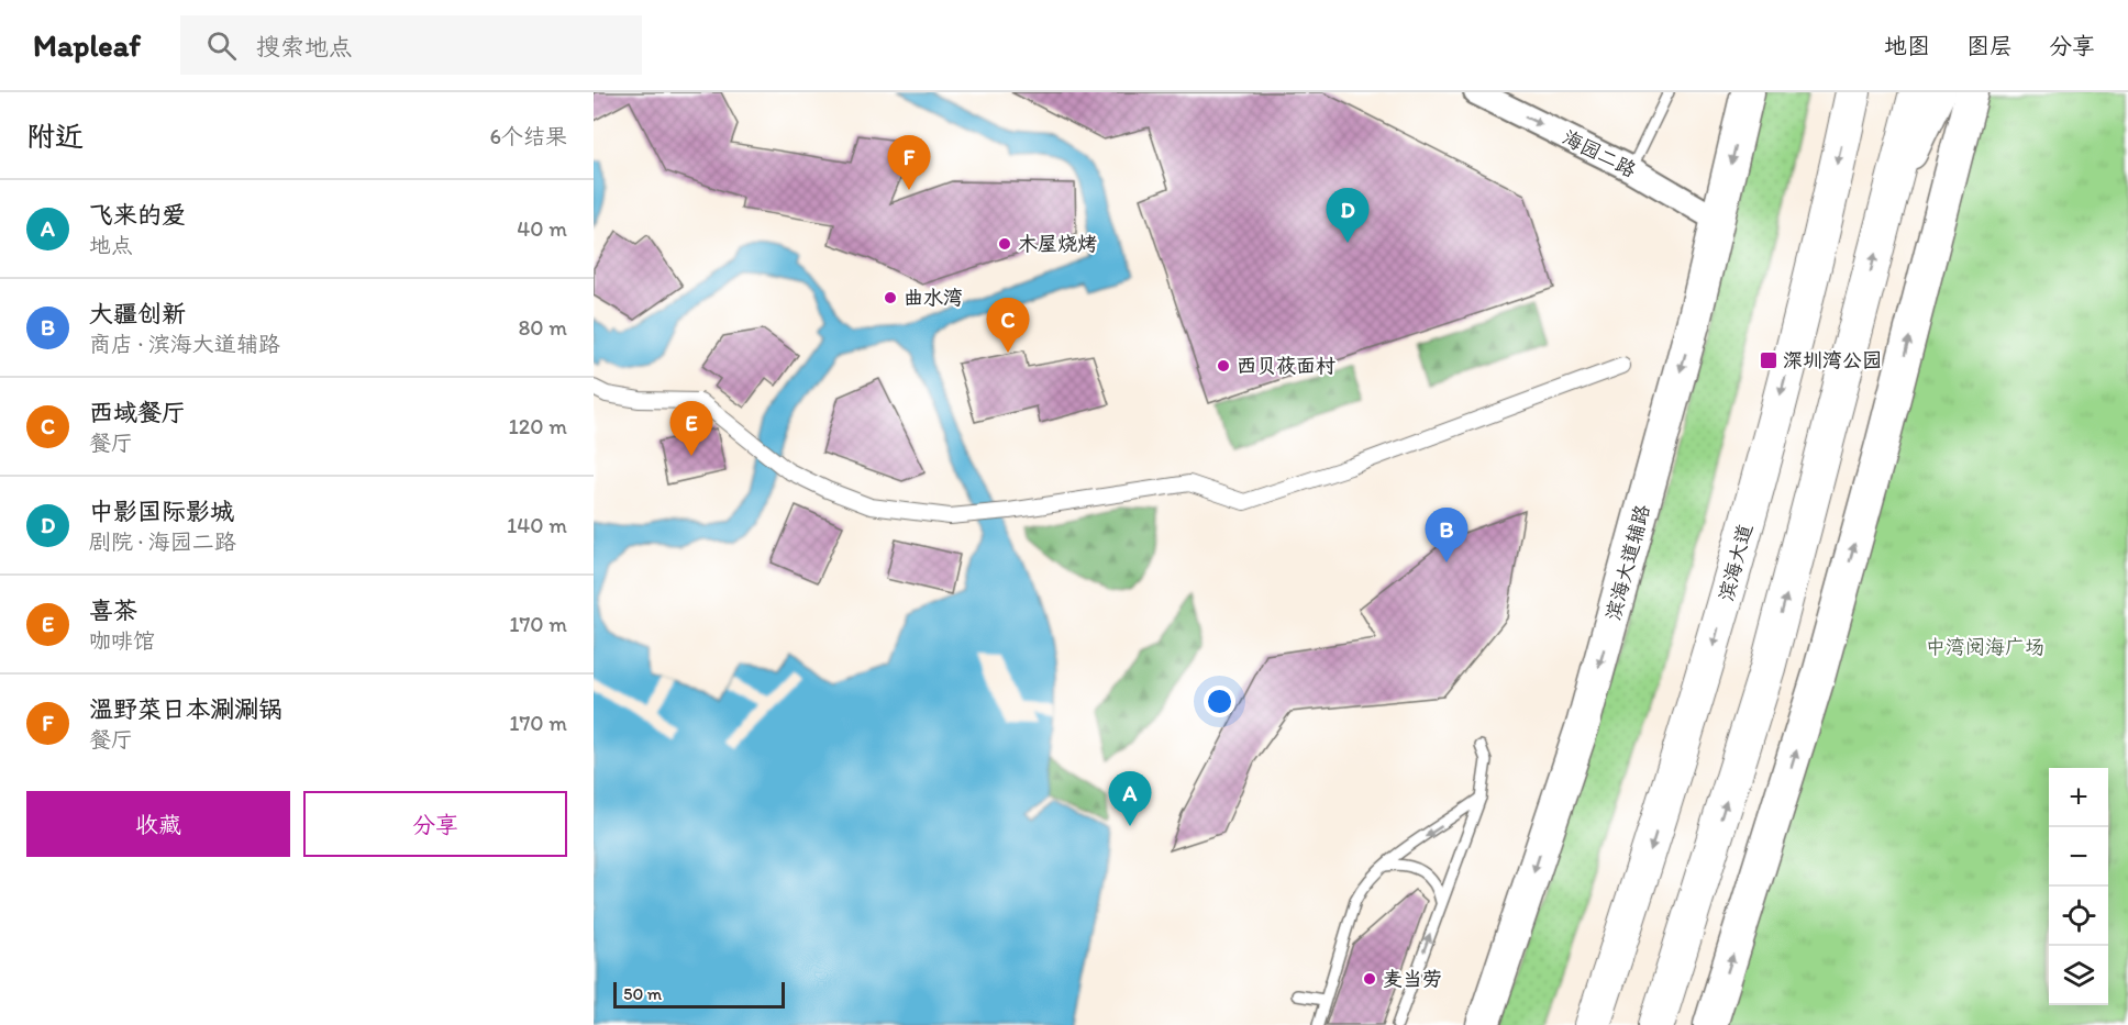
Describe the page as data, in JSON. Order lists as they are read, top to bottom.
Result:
{
  "streets": {
    "highway": ["滨海大道"],
    "main road": ["滨海大道辅路"],
    "street": ["海园二路"]
  },
  "crossings": [
    ["海园二路", "滨海大道辅路"]
  ],
  "one_way": ["海园二路"],
  "parks": ["中湾阅海广场"],
  "places": {
    "other": [
      "木屋烧烤",
      "曲水湾",
      "西贝莜面村",
      "麦当劳"
    ],
    "transit": ["深圳湾公园"]
  },
  "scale_bar": "50 m",
  "page": {
    "header": "Mapleaf",
    "search": "搜索地点",
    "nav": ["地图", "图层", "分享"],
    "heading": ["附近", "6个结果"],
    "pins": [
      "F",
      "D",
      "C",
      "E",
      "B",
      "A"
    ],
    "list": [
      {
        "mark": "A",
        "name": "飞来的爱",
        "note": "地点",
        "value": "40 m"
      },
      {
        "mark": "B",
        "name": "大疆创新",
        "note": "商店 · 滨海大道辅路",
        "value": "80 m"
      },
      {
        "mark": "C",
        "name": "西域餐厅",
        "note": "餐厅",
        "value": "120 m"
      },
      {
        "mark": "D",
        "name": "中影国际影城",
        "note": "剧院 · 海园二路",
        "value": "140 m"
      },
      {
        "mark": "E",
        "name": "喜茶",
        "note": "咖啡馆",
        "value": "170 m"
      },
      {
        "mark": "F",
        "name": "温野菜日本涮涮锅",
        "note": "餐厅",
        "value": "170 m"
      }
    ],
    "map_buttons": ["+", "−"],
    "buttons": ["收藏", "分享"],
    "scale": "50 m"
  }
}
